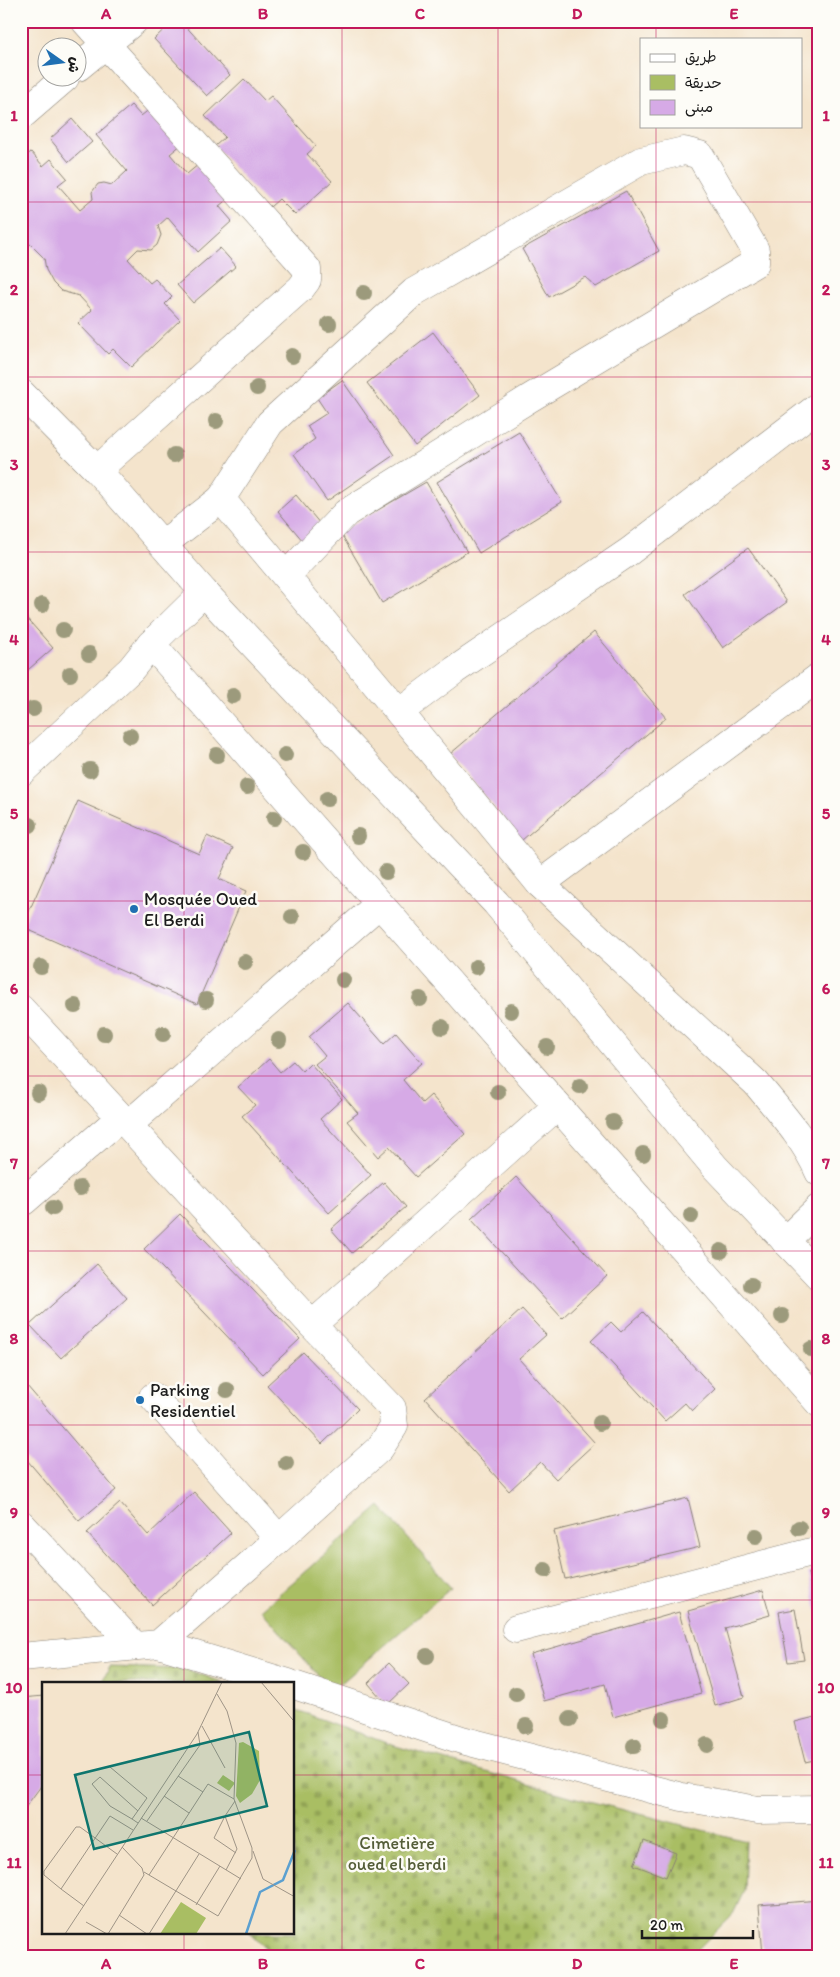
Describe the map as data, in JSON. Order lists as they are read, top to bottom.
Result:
{
  "parks": ["Cimetière oued el berdi"],
  "places": ["Mosquée Oued El Berdi", "Parking Residentiel"],
  "legend": ["طريق", "حديقة", "مبنى"],
  "scale_bar": "20 m",
  "north": "right",
  "grid": {
    "columns": [
      "A",
      "B",
      "C",
      "D",
      "E"
    ],
    "rows": [
      "1",
      "2",
      "3",
      "4",
      "5",
      "6",
      "7",
      "8",
      "9",
      "10",
      "11"
    ]
  }
}
